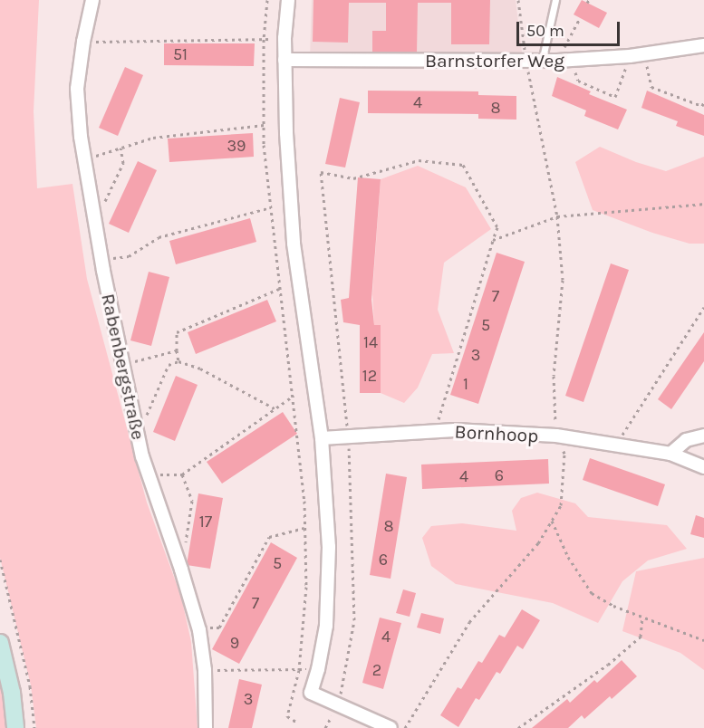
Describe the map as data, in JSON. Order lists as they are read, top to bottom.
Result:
{
  "streets": {
    "street": ["Barnstorfer Weg", "Rabenbergstraße", "Bornhoop"]
  },
  "house_numbers": [
    "51",
    "4",
    "8",
    "39",
    "7",
    "5",
    "14",
    "3",
    "12",
    "1",
    "6",
    "4",
    "17",
    "8",
    "6",
    "5",
    "7",
    "4",
    "9",
    "2",
    "3"
  ],
  "scale_bar": "50 m"
}
